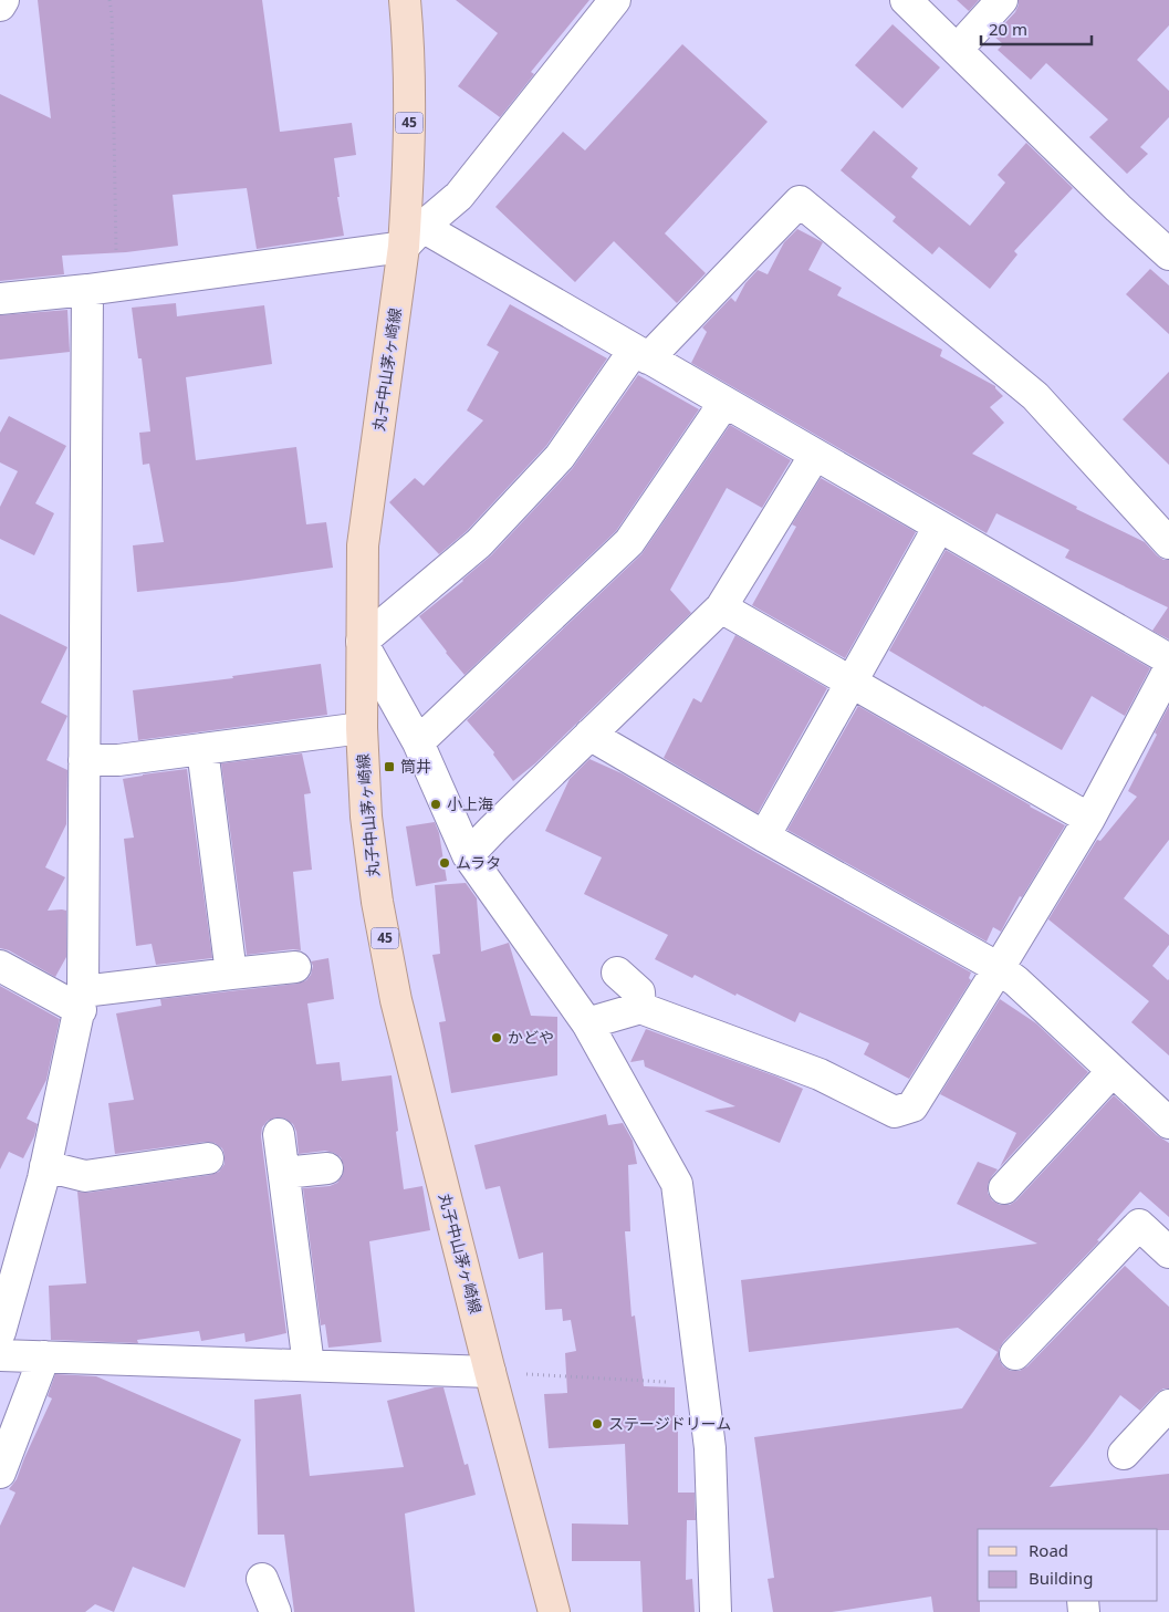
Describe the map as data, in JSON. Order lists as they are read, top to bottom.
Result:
{
  "streets": {
    "main road": ["45", "丸子中山茅ヶ崎線"]
  },
  "places": {
    "transit": ["筒井"],
    "other": [
      "小上海",
      "ムラタ",
      "かどや",
      "ステージドリーム"
    ]
  },
  "legend": ["Road", "Building"],
  "scale_bar": "20 m"
}
